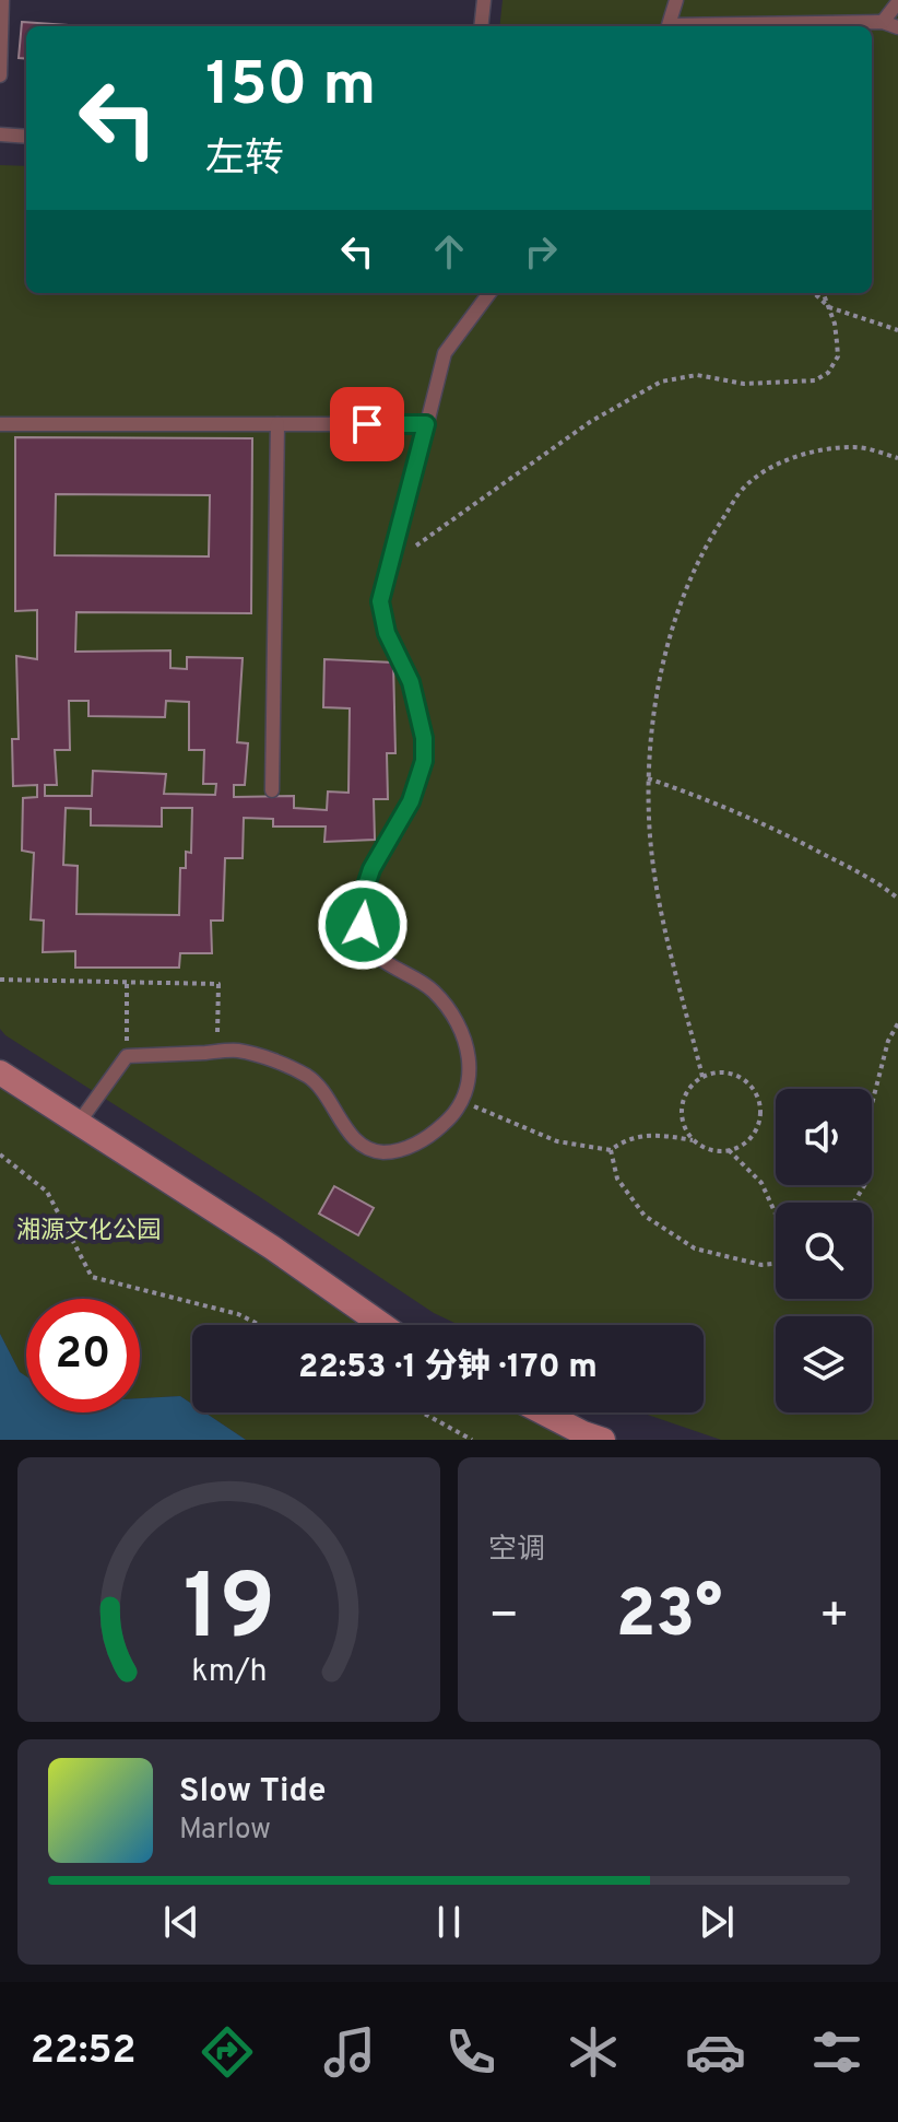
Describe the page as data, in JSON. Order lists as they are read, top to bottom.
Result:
{
  "parks": ["湘源文化公园"],
  "page": {
    "turn": ["150 m", "左转"],
    "limit": "20",
    "trip": "22:53 · 1 分钟 · 170 m",
    "tile": "空调",
    "heat": ["−", "23°", "+"],
    "song": ["Slow Tide", "Marlow"],
    "tabs": "22:52",
    "gauge": ["19", "km/h"]
  }
}
